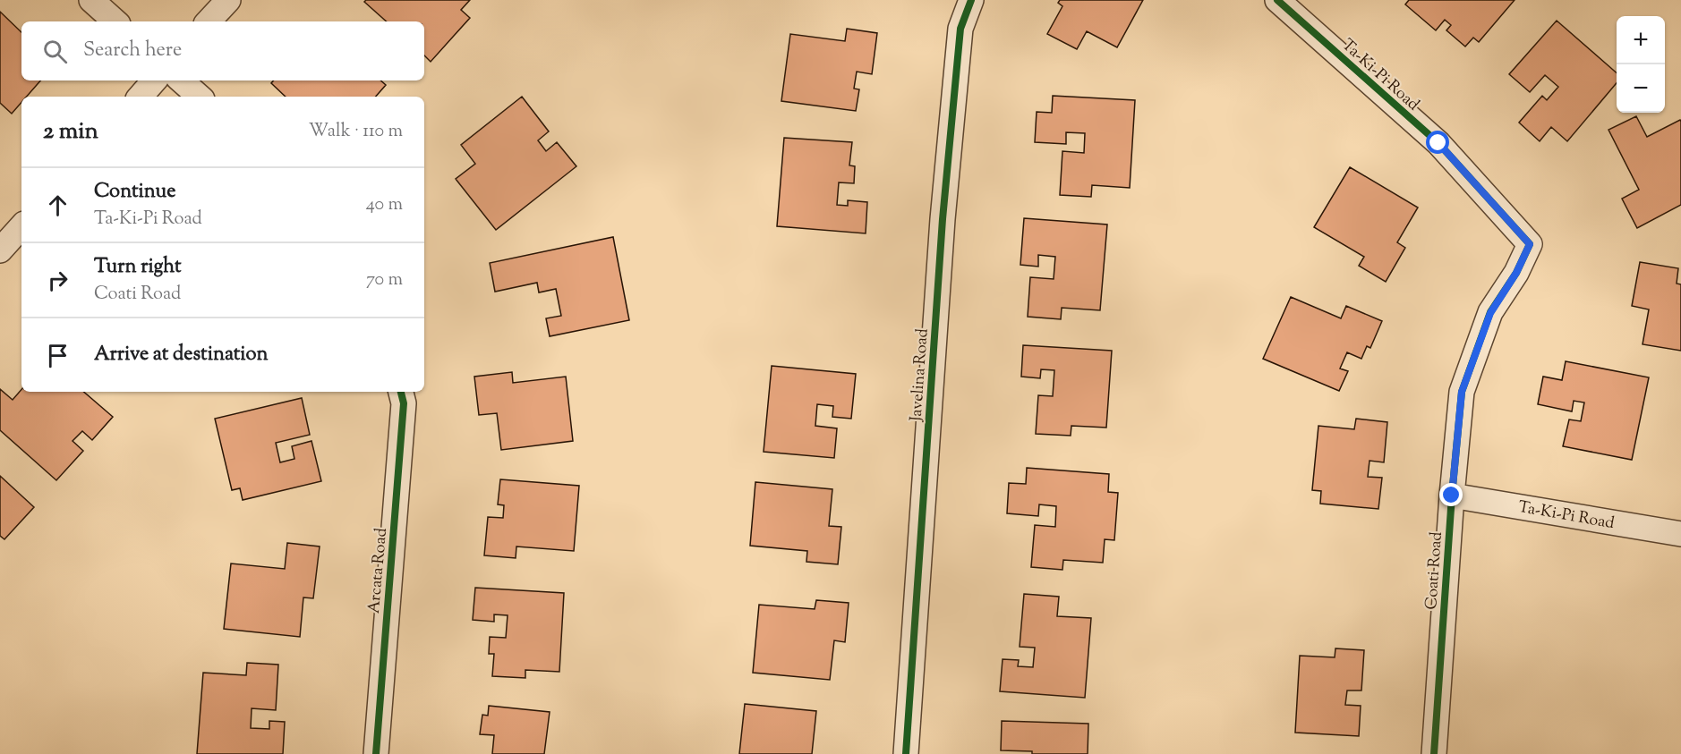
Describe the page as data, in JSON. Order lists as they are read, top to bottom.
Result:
{
  "streets": {
    "street": [
      "Ta-Ki-Pi Road",
      "Javelina Road",
      "Arcata Road",
      "Coati Road"
    ]
  },
  "crossings": [
    ["Ta-Ki-Pi Road", "Coati Road"]
  ],
  "page": {
    "map_buttons": ["+", "−"],
    "search": "Search here",
    "heading": ["2 min", "Walk · 110 m"],
    "list": [
      ["Continue", "Ta-Ki-Pi Road", "40 m"],
      ["Turn right", "Coati Road", "70 m"],
      "Arrive at destination"
    ]
  }
}
